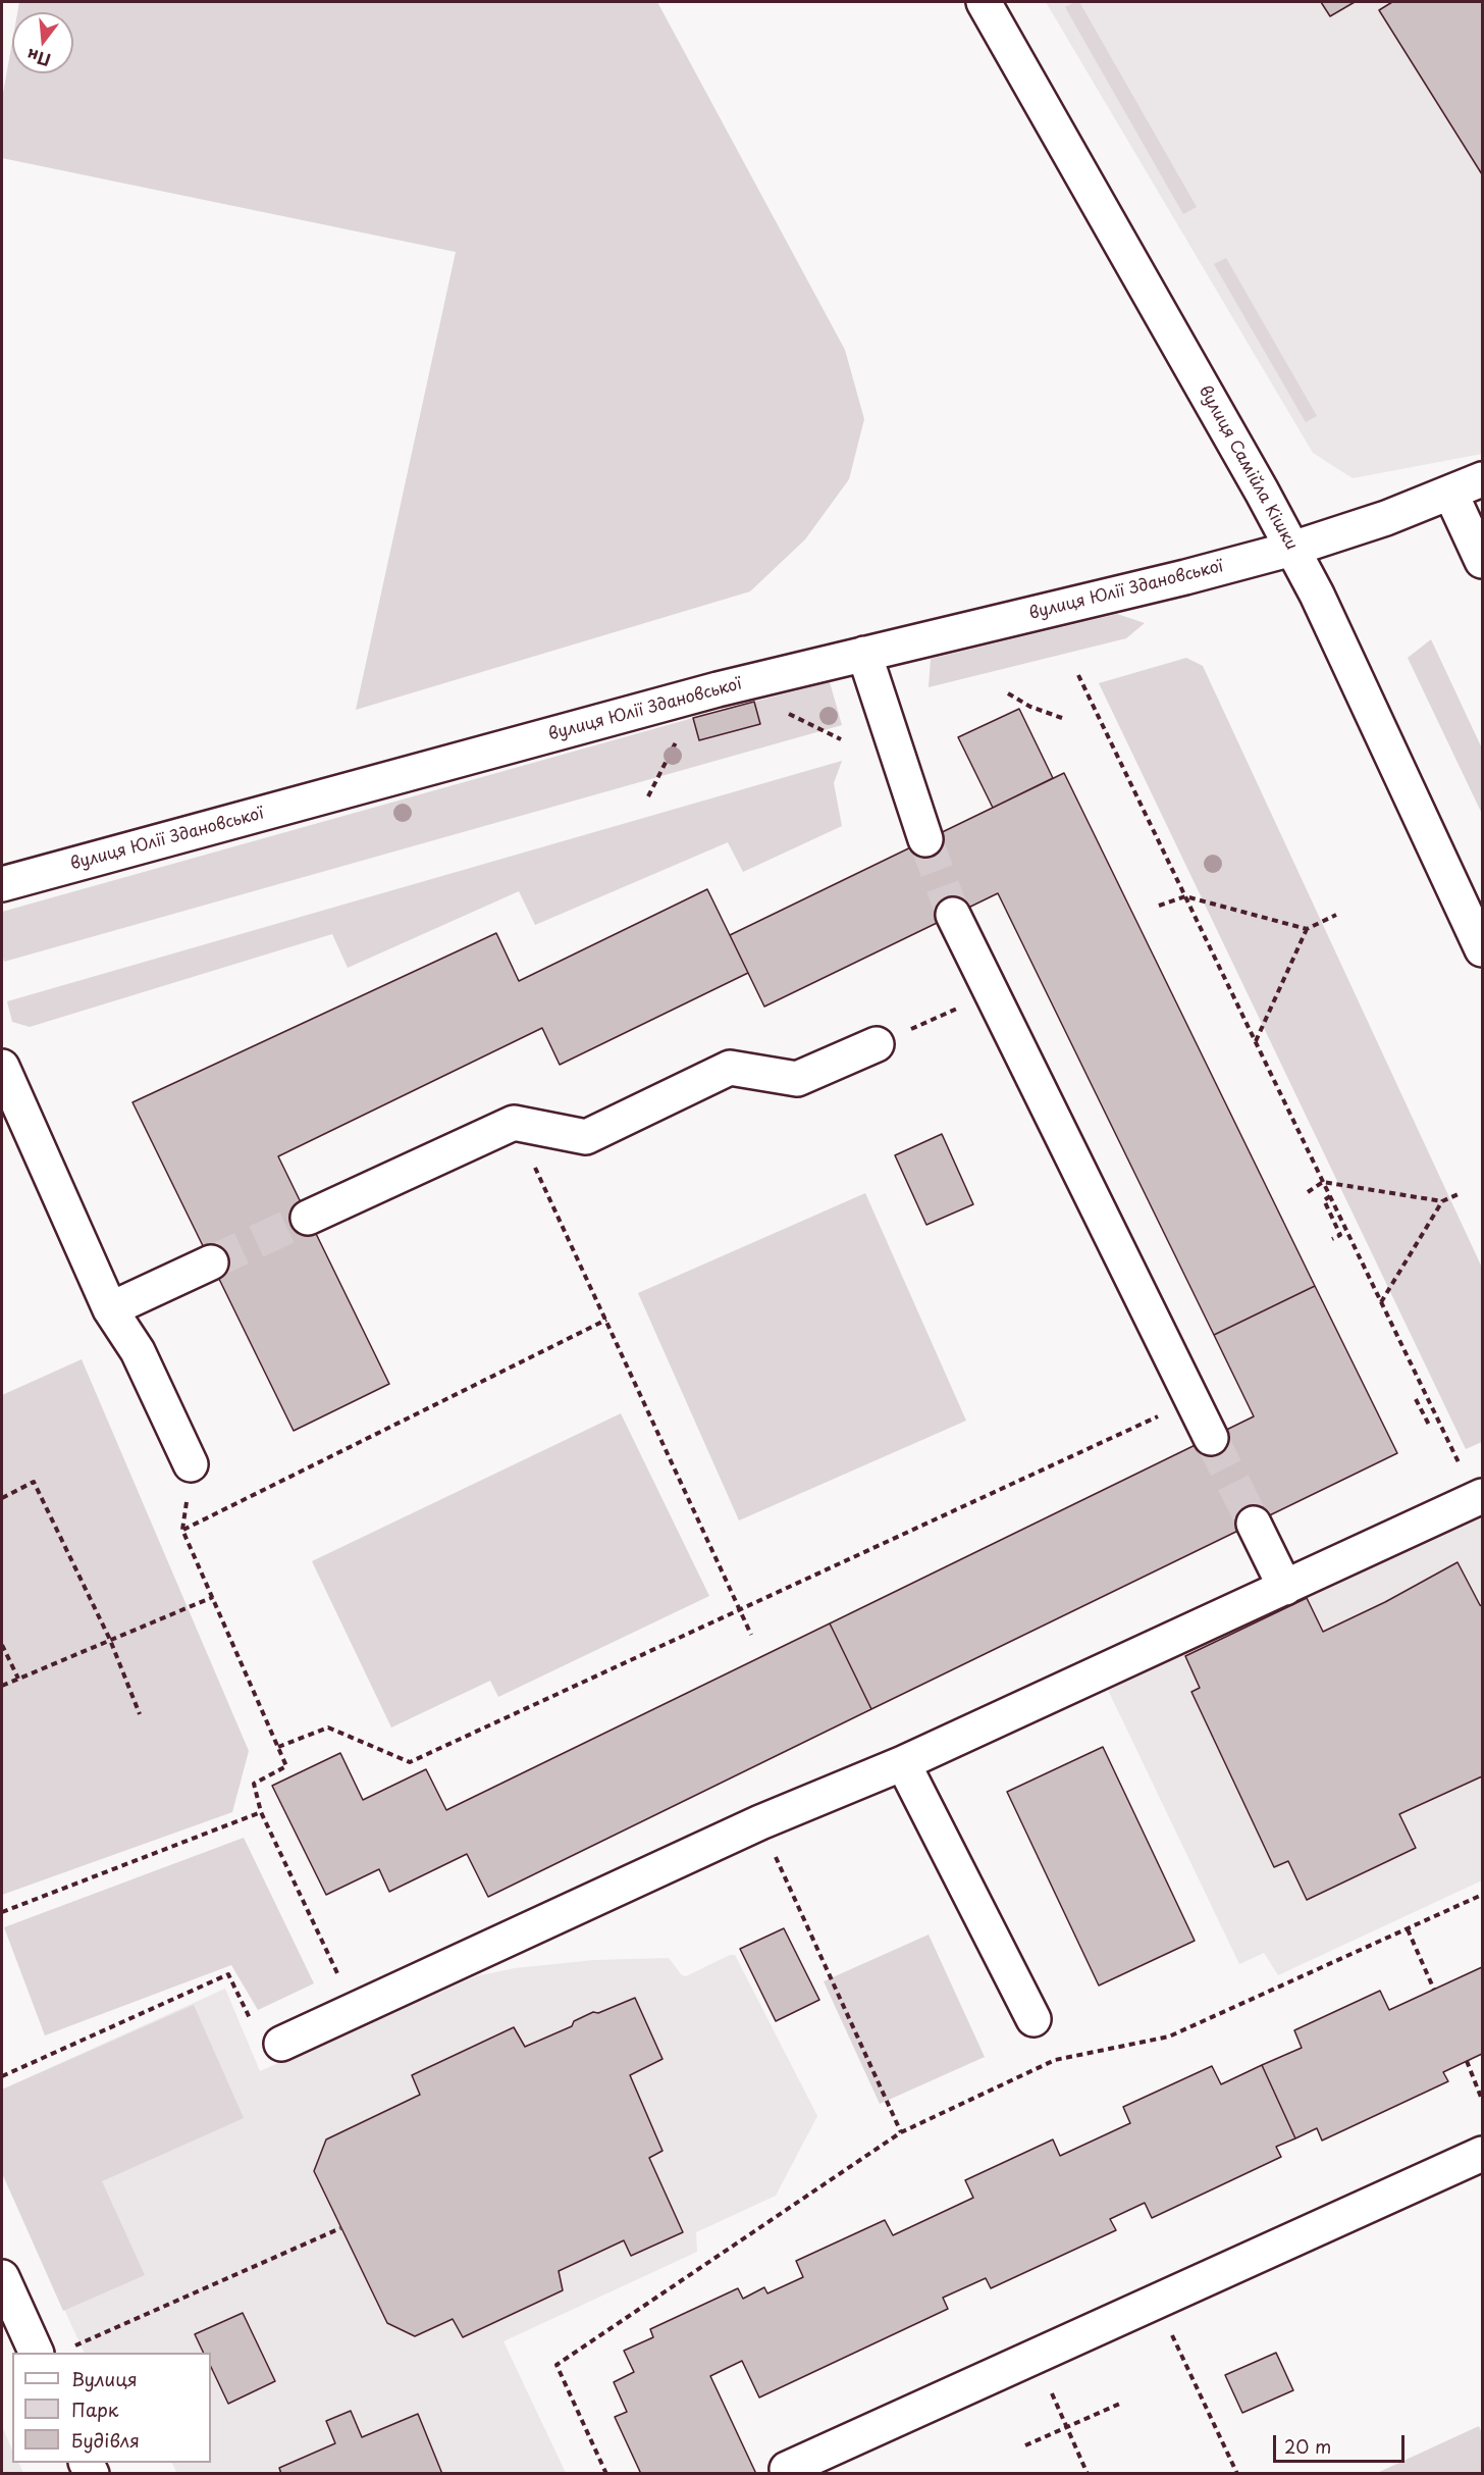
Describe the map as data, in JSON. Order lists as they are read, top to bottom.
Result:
{
  "streets": {
    "street": ["вулиця Самійла Кішки", "вулиця Юлії Здановської"]
  },
  "crossings": [
    ["вулиця Самійла Кішки", "вулиця Юлії Здановської"]
  ],
  "legend": ["Вулиця", "Парк", "Будівля"],
  "scale_bar": "20 m",
  "north": "bottom"
}
